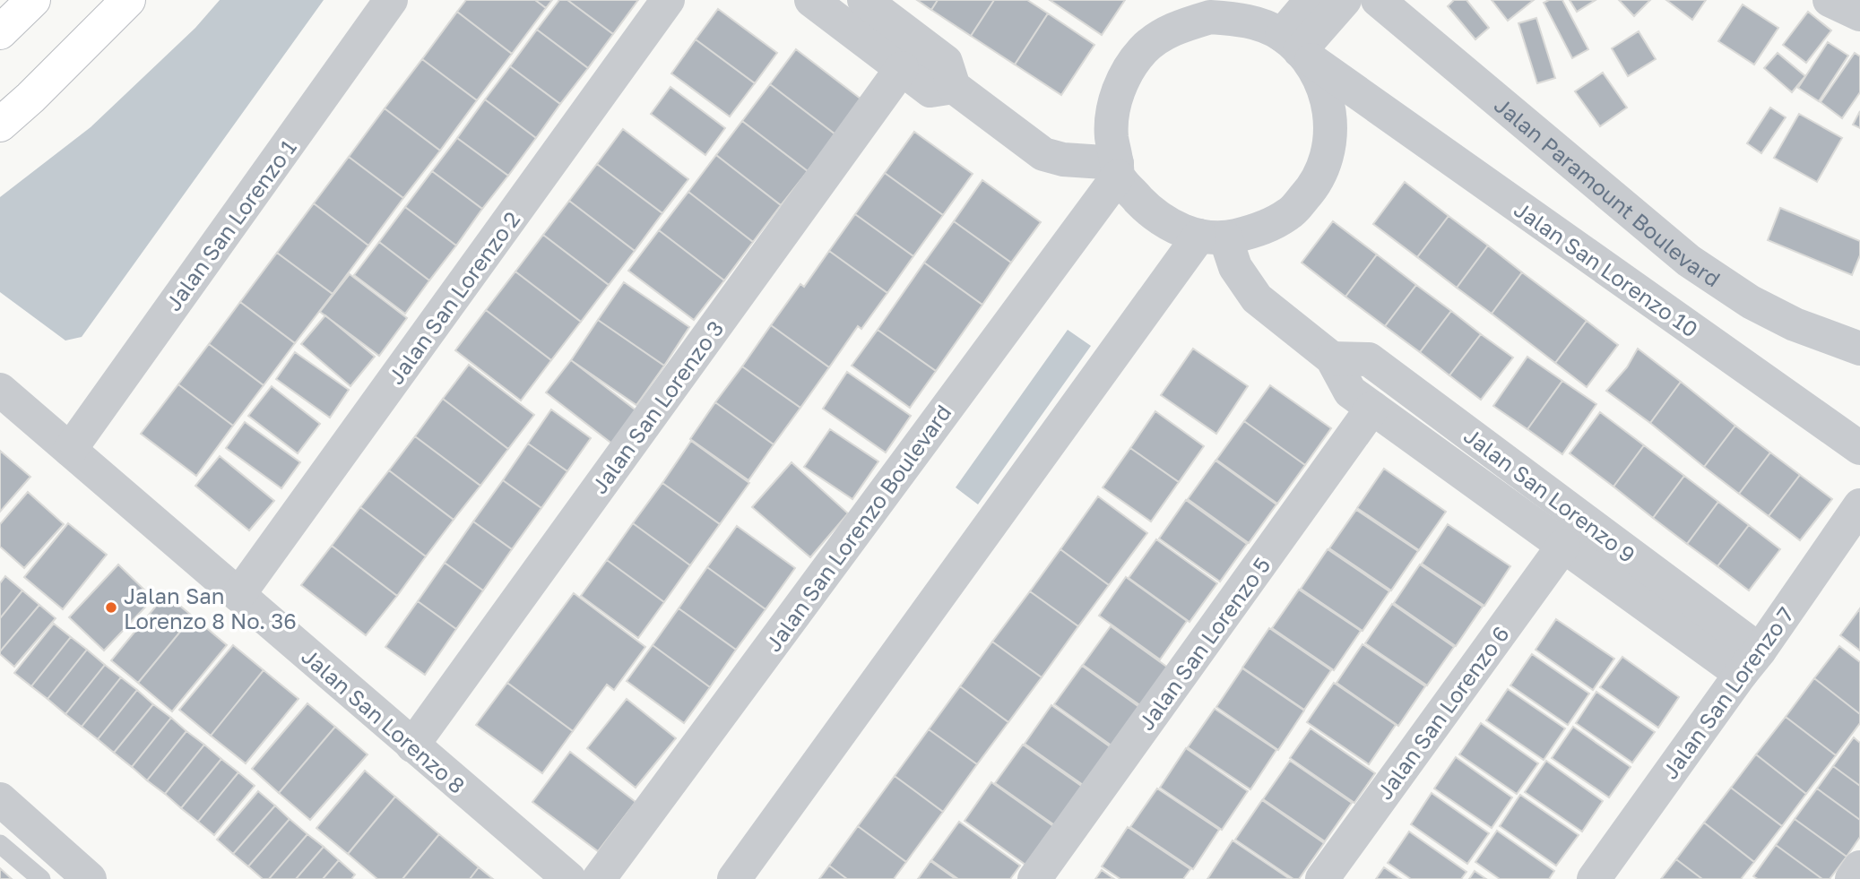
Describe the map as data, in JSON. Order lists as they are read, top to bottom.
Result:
{
  "streets": {
    "street": [
      "Jalan Paramount Boulevard",
      "Jalan San Lorenzo 1",
      "Jalan San Lorenzo 10",
      "Jalan San Lorenzo 2",
      "Jalan San Lorenzo 3",
      "Jalan San Lorenzo 9",
      "Jalan San Lorenzo Boulevard",
      "Jalan San Lorenzo 5",
      "Jalan San Lorenzo 7",
      "Jalan San Lorenzo 6",
      "Jalan San Lorenzo 8"
    ]
  },
  "crossings": [
    ["Jalan San Lorenzo 1", "Jalan San Lorenzo 8"],
    ["Jalan San Lorenzo 10", "Jalan San Lorenzo 9"],
    ["Jalan San Lorenzo 10", "Jalan San Lorenzo Boulevard"],
    ["Jalan San Lorenzo 2", "Jalan San Lorenzo 8"],
    ["Jalan San Lorenzo 3", "Jalan San Lorenzo 8"],
    ["Jalan San Lorenzo 9", "Jalan San Lorenzo Boulevard"],
    ["Jalan San Lorenzo 9", "Jalan San Lorenzo 5"],
    ["Jalan San Lorenzo 9", "Jalan San Lorenzo 7"],
    ["Jalan San Lorenzo 9", "Jalan San Lorenzo 6"]
  ],
  "places": ["Jalan San Lorenzo 8 No. 36"]
}
